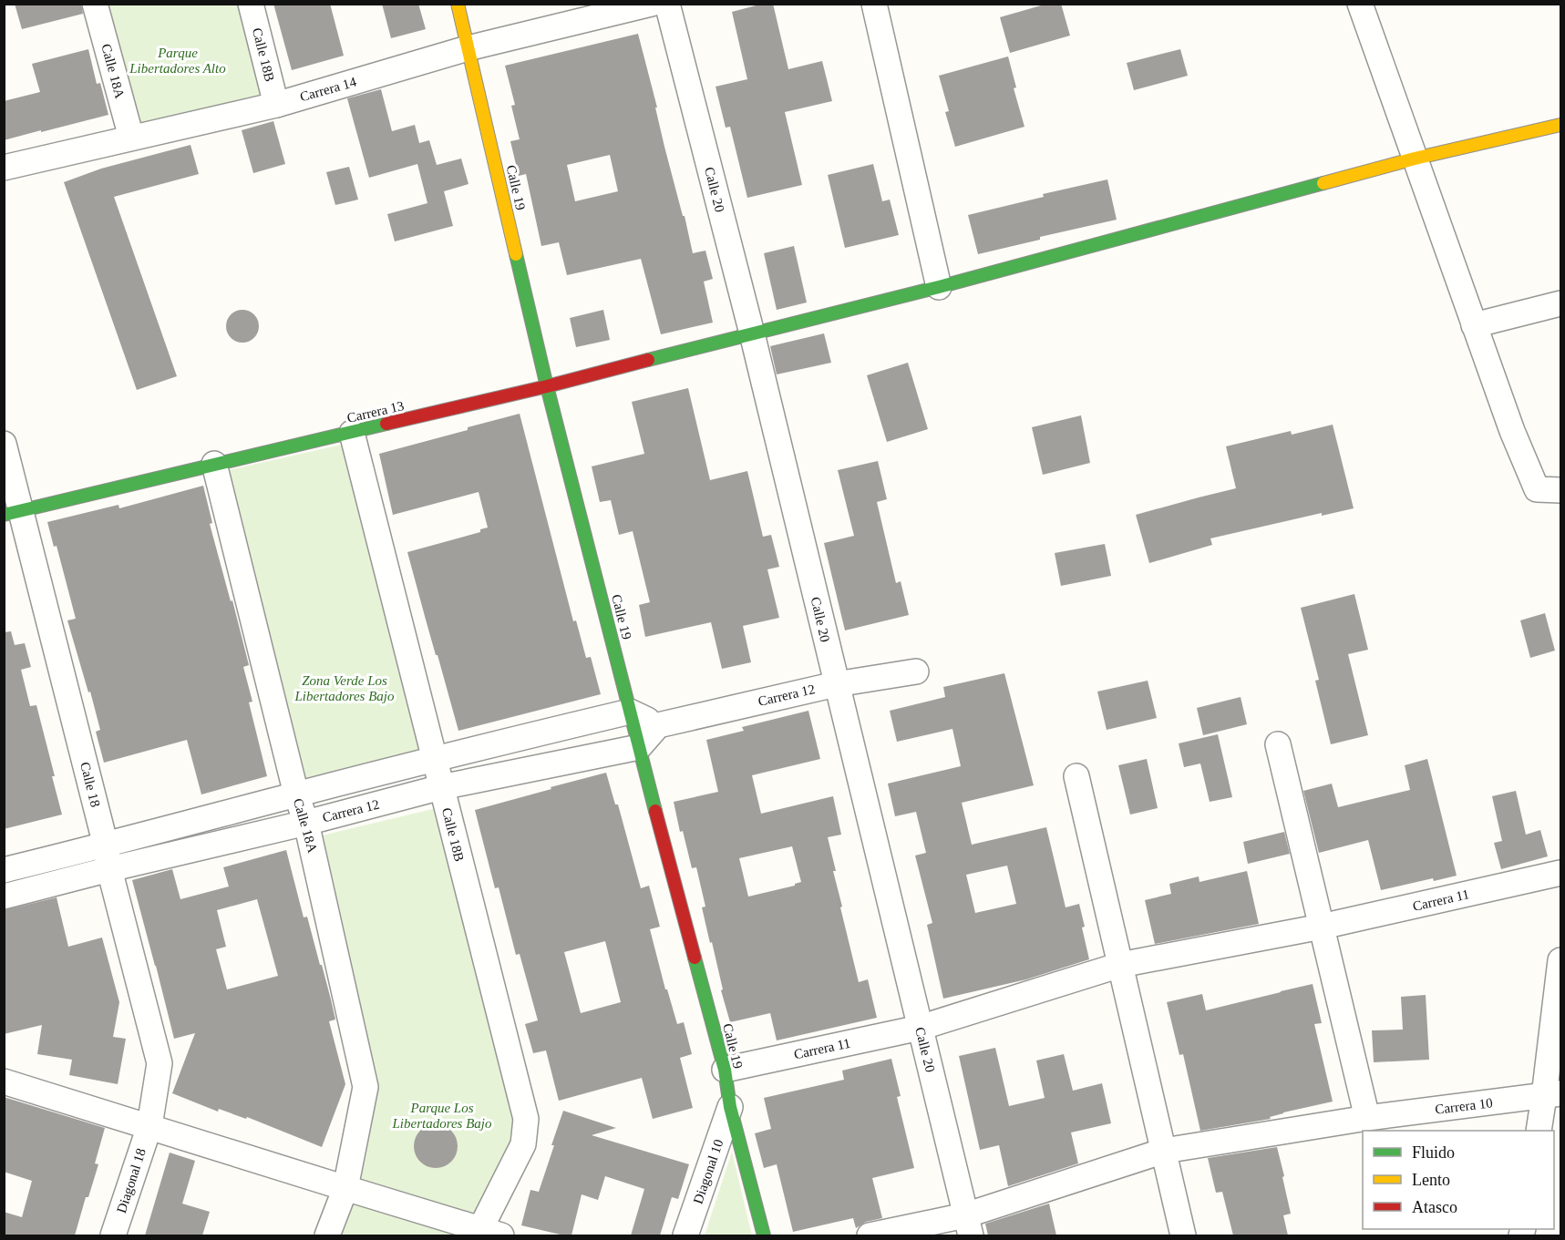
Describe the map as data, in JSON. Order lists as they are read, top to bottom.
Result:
{
  "streets": {
    "street": [
      "Calle 18B",
      "Calle 18A",
      "Carrera 14",
      "Calle 19",
      "Calle 20",
      "Carrera 13",
      "Carrera 12",
      "Calle 18",
      "Carrera 11",
      "Carrera 10",
      "Diagonal 10",
      "Diagonal 18"
    ]
  },
  "crossings": [
    ["Calle 18B", "Carrera 14"],
    ["Calle 18B", "Carrera 13"],
    ["Calle 18B", "Carrera 12"],
    ["Calle 18A", "Carrera 14"],
    ["Calle 18A", "Carrera 13"],
    ["Calle 18A", "Carrera 12"],
    ["Carrera 14", "Calle 19"],
    ["Calle 19", "Carrera 13"],
    ["Calle 19", "Carrera 12"],
    ["Calle 19", "Carrera 11"],
    ["Calle 19", "Diagonal 10"],
    ["Calle 20", "Carrera 13"],
    ["Calle 20", "Carrera 12"],
    ["Calle 20", "Carrera 11"],
    ["Calle 20", "Carrera 10"],
    ["Carrera 13", "Calle 18"],
    ["Carrera 12", "Calle 18"],
    ["Calle 18", "Diagonal 18"]
  ],
  "parks": ["Parque Libertadores Alto", "Zona Verde Los Libertadores Bajo", "Parque Los Libertadores Bajo"],
  "legend": ["Fluido", "Lento", "Atasco"]
}
